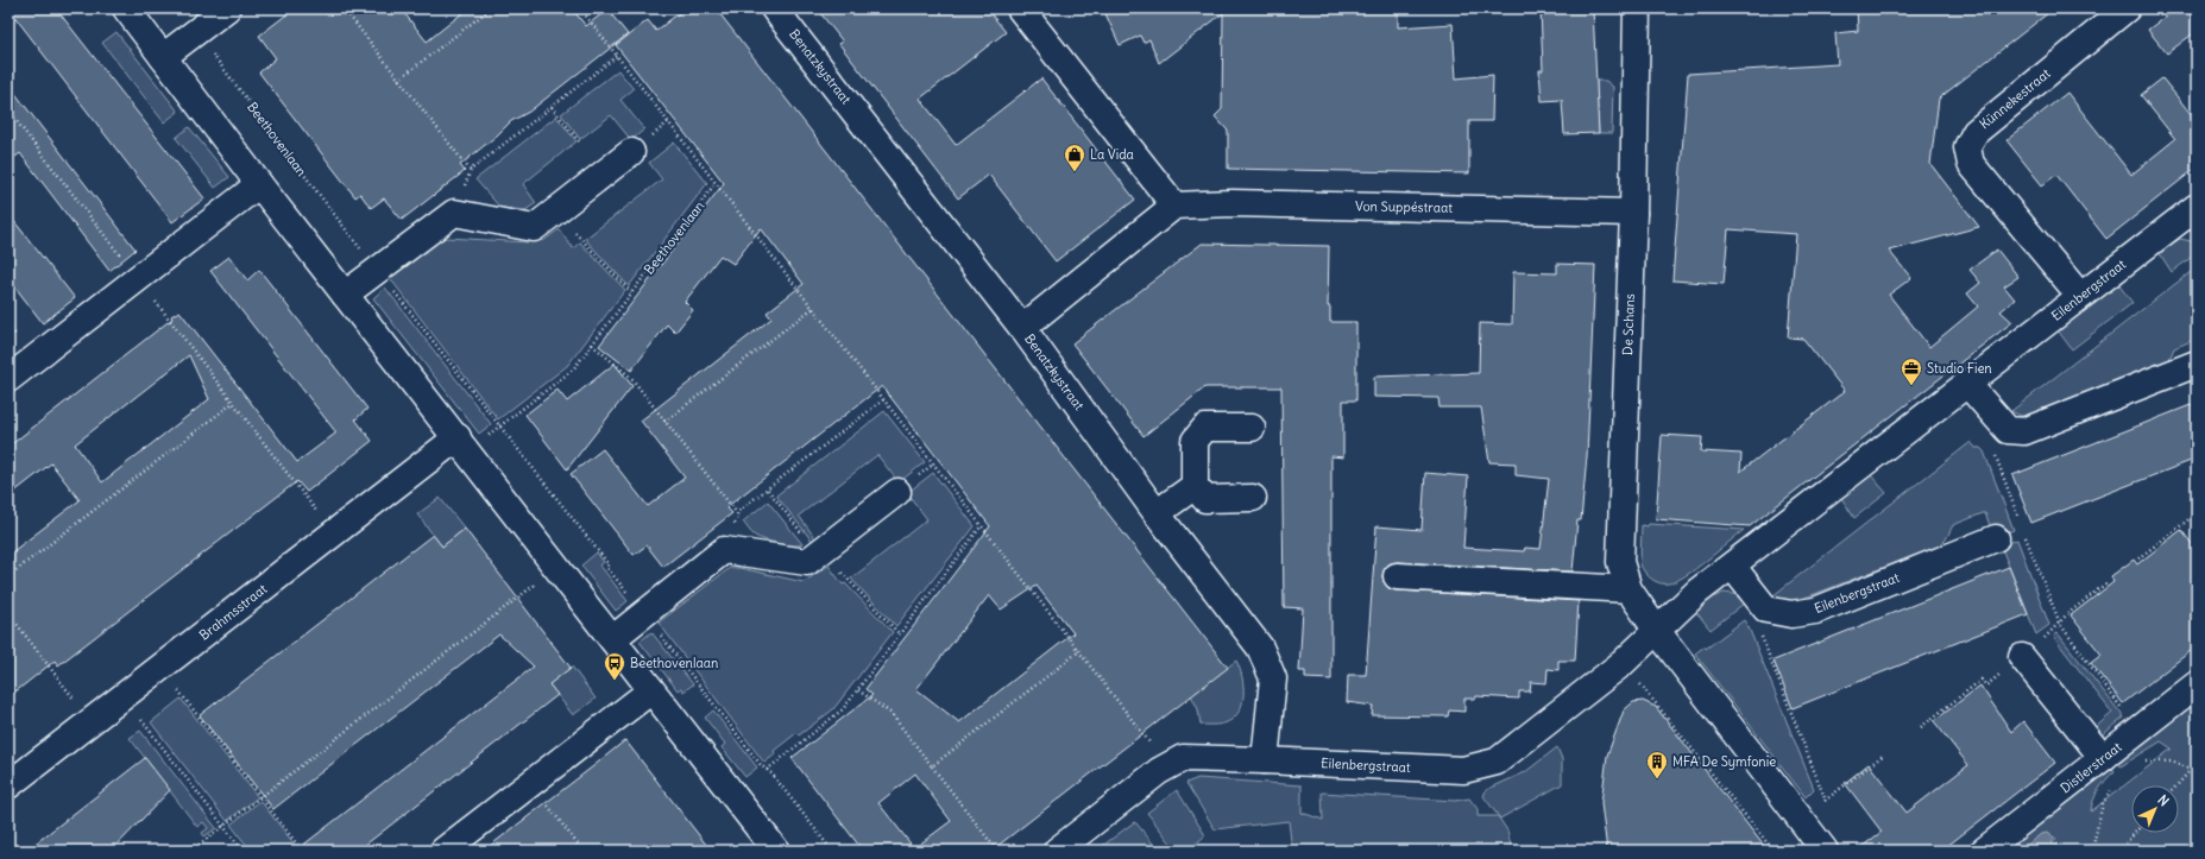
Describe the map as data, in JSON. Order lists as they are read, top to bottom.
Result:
{
  "streets": {
    "street": [
      "Benatzkystraat",
      "Künnekestraat",
      "Von Suppéstraat",
      "Eilenbergstraat",
      "De Schans",
      "Brahmsstraat",
      "Distlerstraat"
    ],
    "path": ["Beethovenlaan"]
  },
  "crossings": [
    ["Benatzkystraat", "Eilenbergstraat"],
    ["Künnekestraat", "Eilenbergstraat"],
    ["Beethovenlaan", "Brahmsstraat"],
    ["Von Suppéstraat", "De Schans"],
    ["Eilenbergstraat", "De Schans"]
  ],
  "places": {
    "shop": ["La Vida"],
    "office": ["Studio Fien"],
    "bus stop": ["Beethovenlaan"],
    "building": ["MFA De Symfonie"]
  },
  "north": "top right"
}
